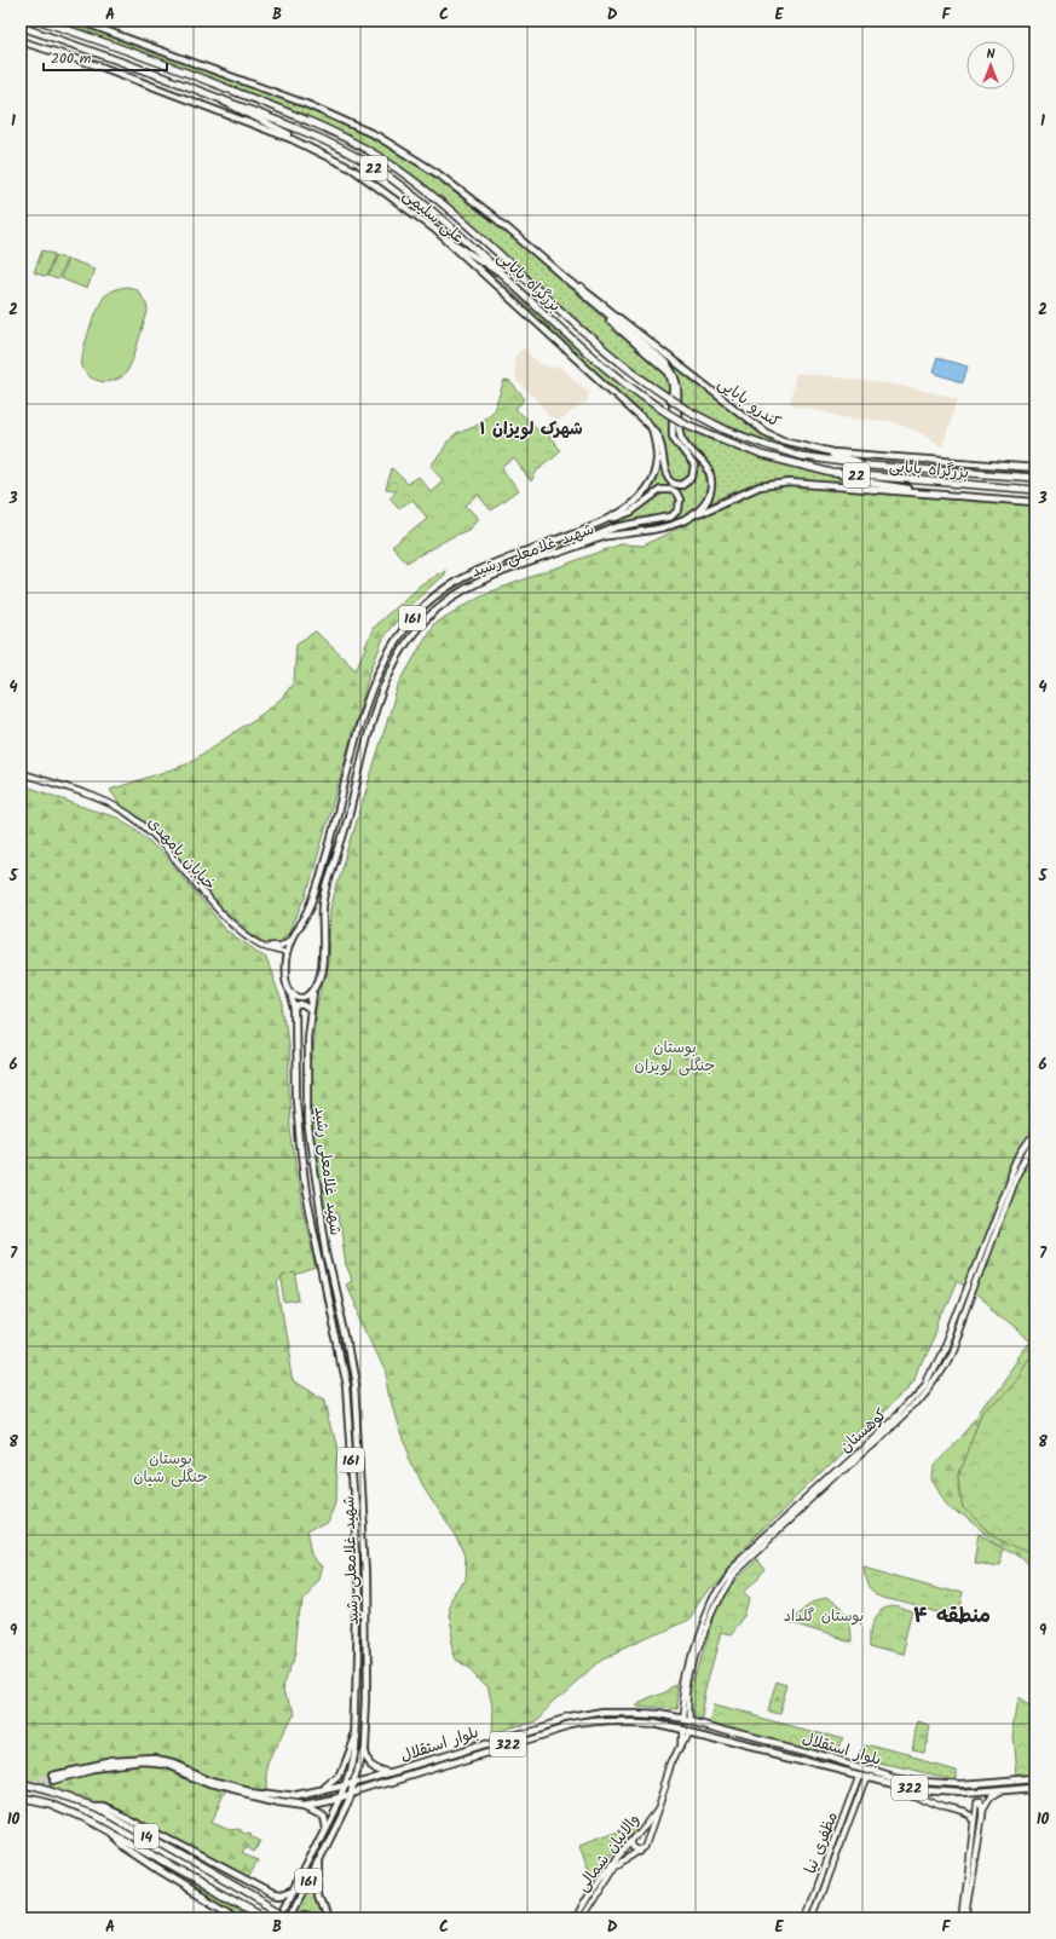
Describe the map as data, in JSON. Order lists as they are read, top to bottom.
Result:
{
  "streets": {
    "highway": ["22", "بزرگراه بابایی", "14"],
    "main road": [
      "علی سلیمی",
      "کندرو بابایی",
      "شهید غلامعلی رشید",
      "161",
      "خیابان یامهدی",
      "کوهستان",
      "بلوار استقلال",
      "322",
      "مظفری نیا",
      "والائیان شمالی"
    ]
  },
  "crossings": [
    ["علی سلیمی", "شهید غلامعلی رشید"],
    ["کندرو بابایی", "شهید غلامعلی رشید"],
    ["شهید غلامعلی رشید", "بلوار استقلال"],
    ["شهید غلامعلی رشید", "14"],
    ["کوهستان", "بلوار استقلال"],
    ["بلوار استقلال", "مظفری نیا"],
    ["بلوار استقلال", "والائیان شمالی"]
  ],
  "districts": ["شهرک لویزان ۱", "منطقه ۴"],
  "parks": ["بوستان جنگلی لویزان", "بوستان جنگلی شیان", "بوستان گلداد"],
  "scale_bar": "200 m",
  "north": "top",
  "grid": {
    "columns": [
      "A",
      "B",
      "C",
      "D",
      "E",
      "F"
    ],
    "rows": [
      "1",
      "2",
      "3",
      "4",
      "5",
      "6",
      "7",
      "8",
      "9",
      "10"
    ]
  }
}
